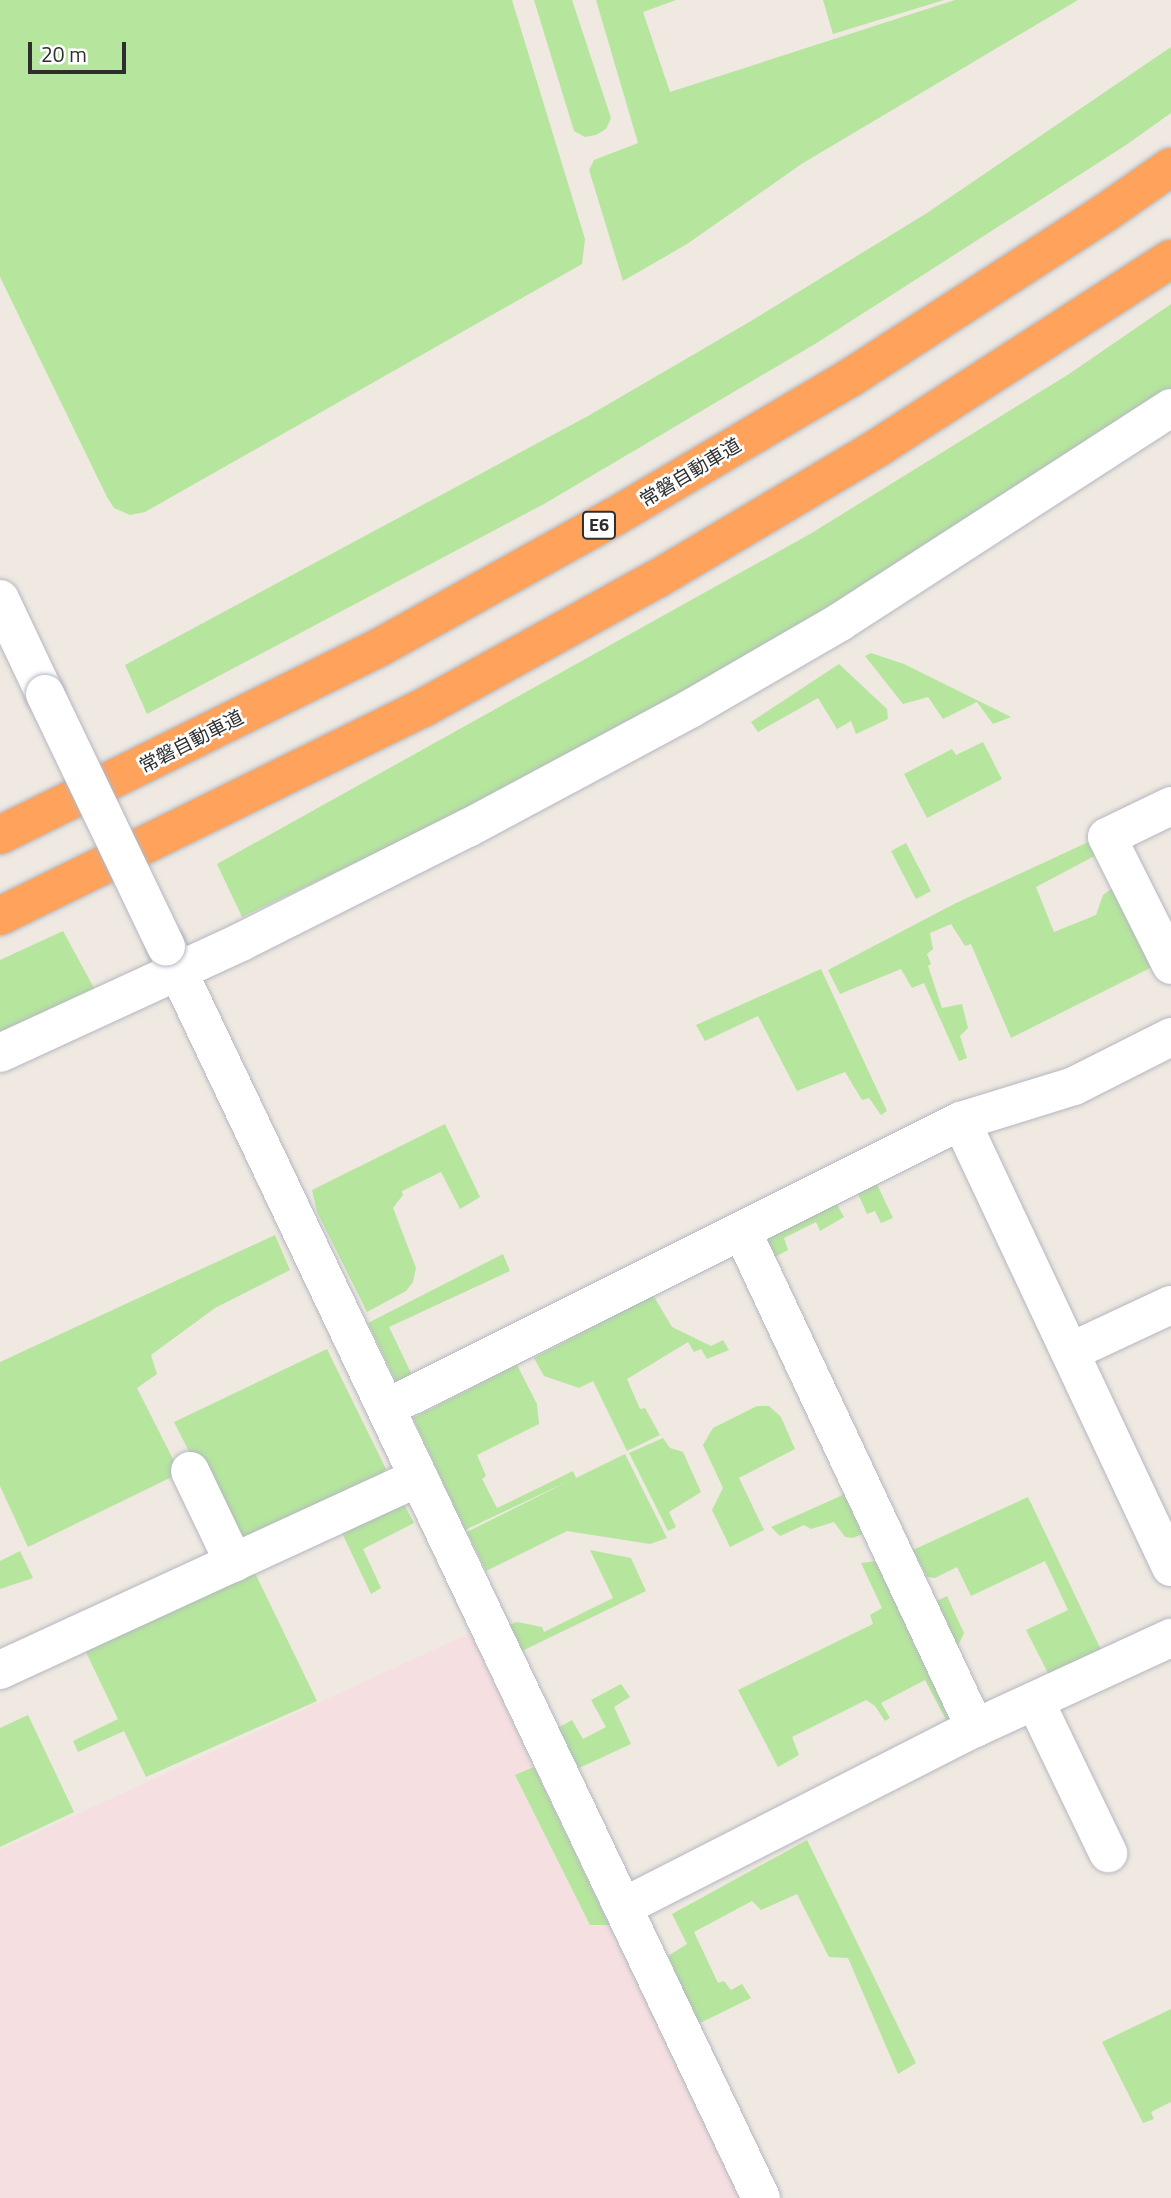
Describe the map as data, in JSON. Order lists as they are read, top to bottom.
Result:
{
  "streets": {
    "highway": ["常磐自動車道", "E6"]
  },
  "scale_bar": "20 m"
}
